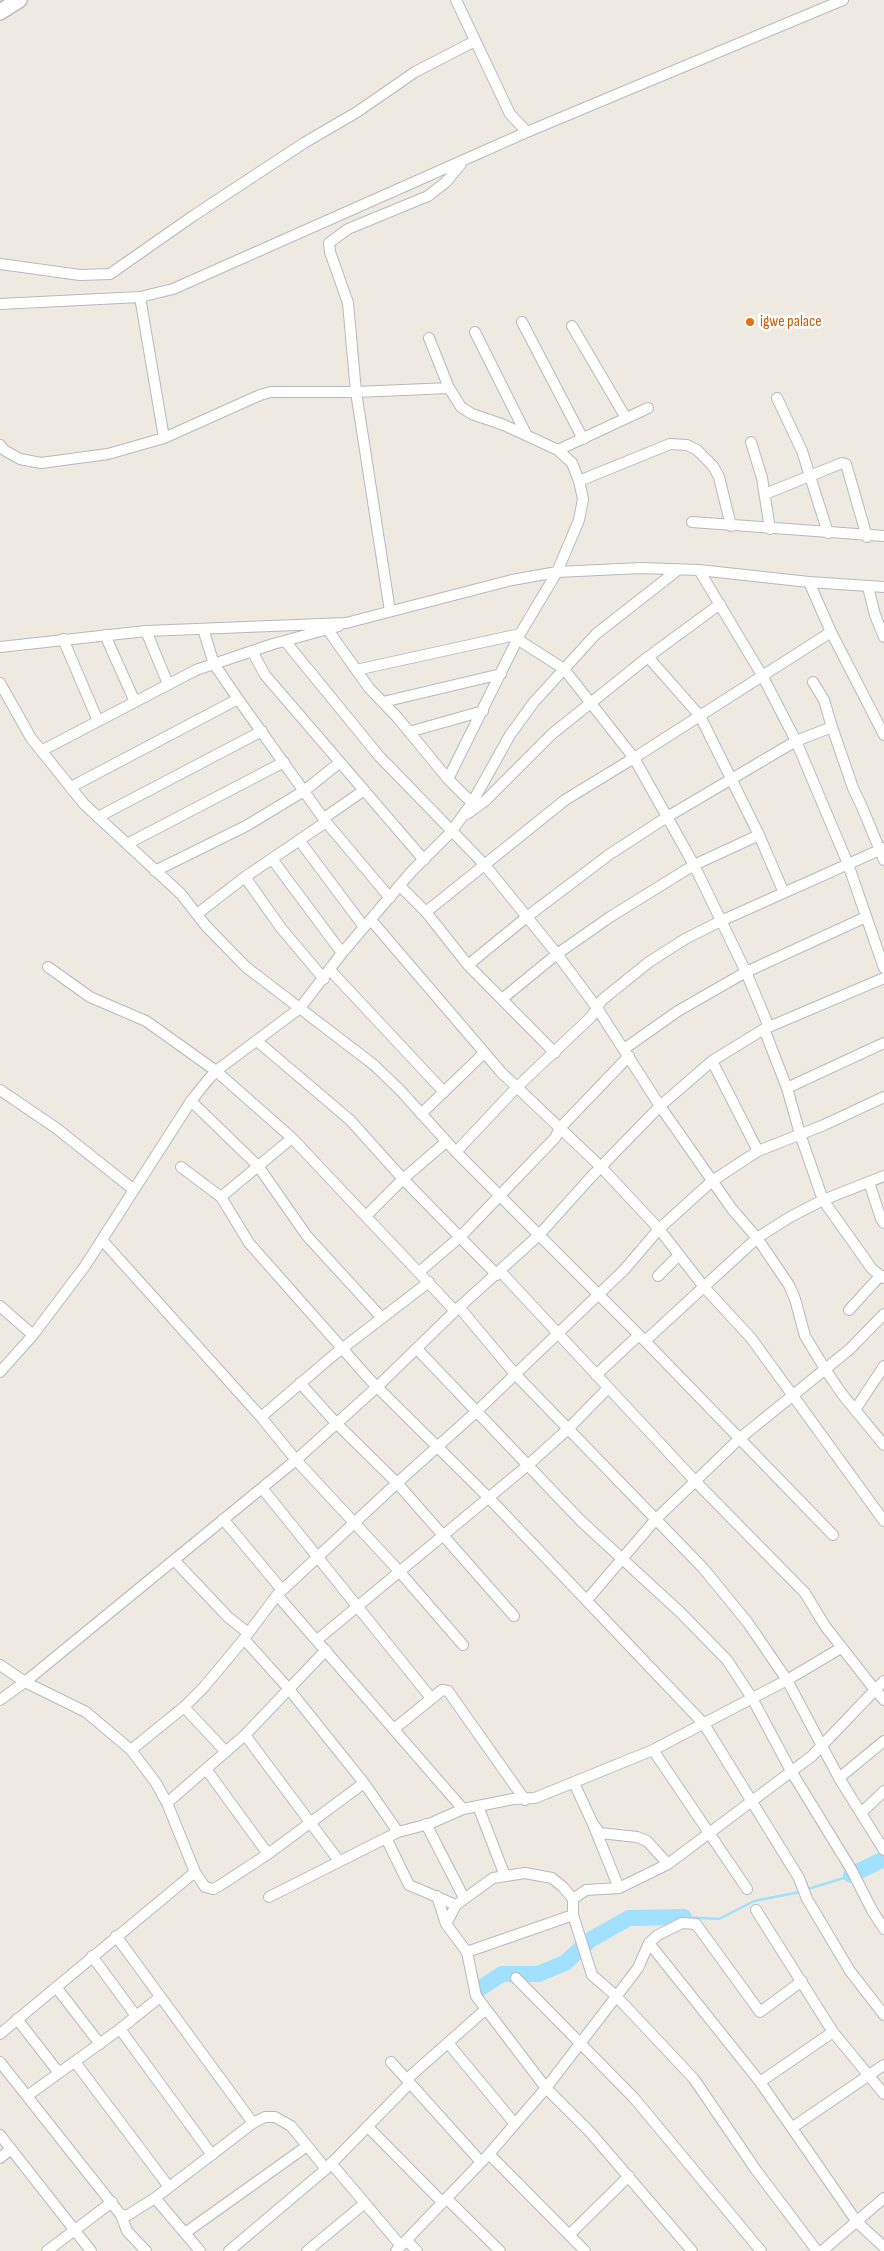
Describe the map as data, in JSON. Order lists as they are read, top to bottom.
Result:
{
  "places": ["igwe palace"]
}
